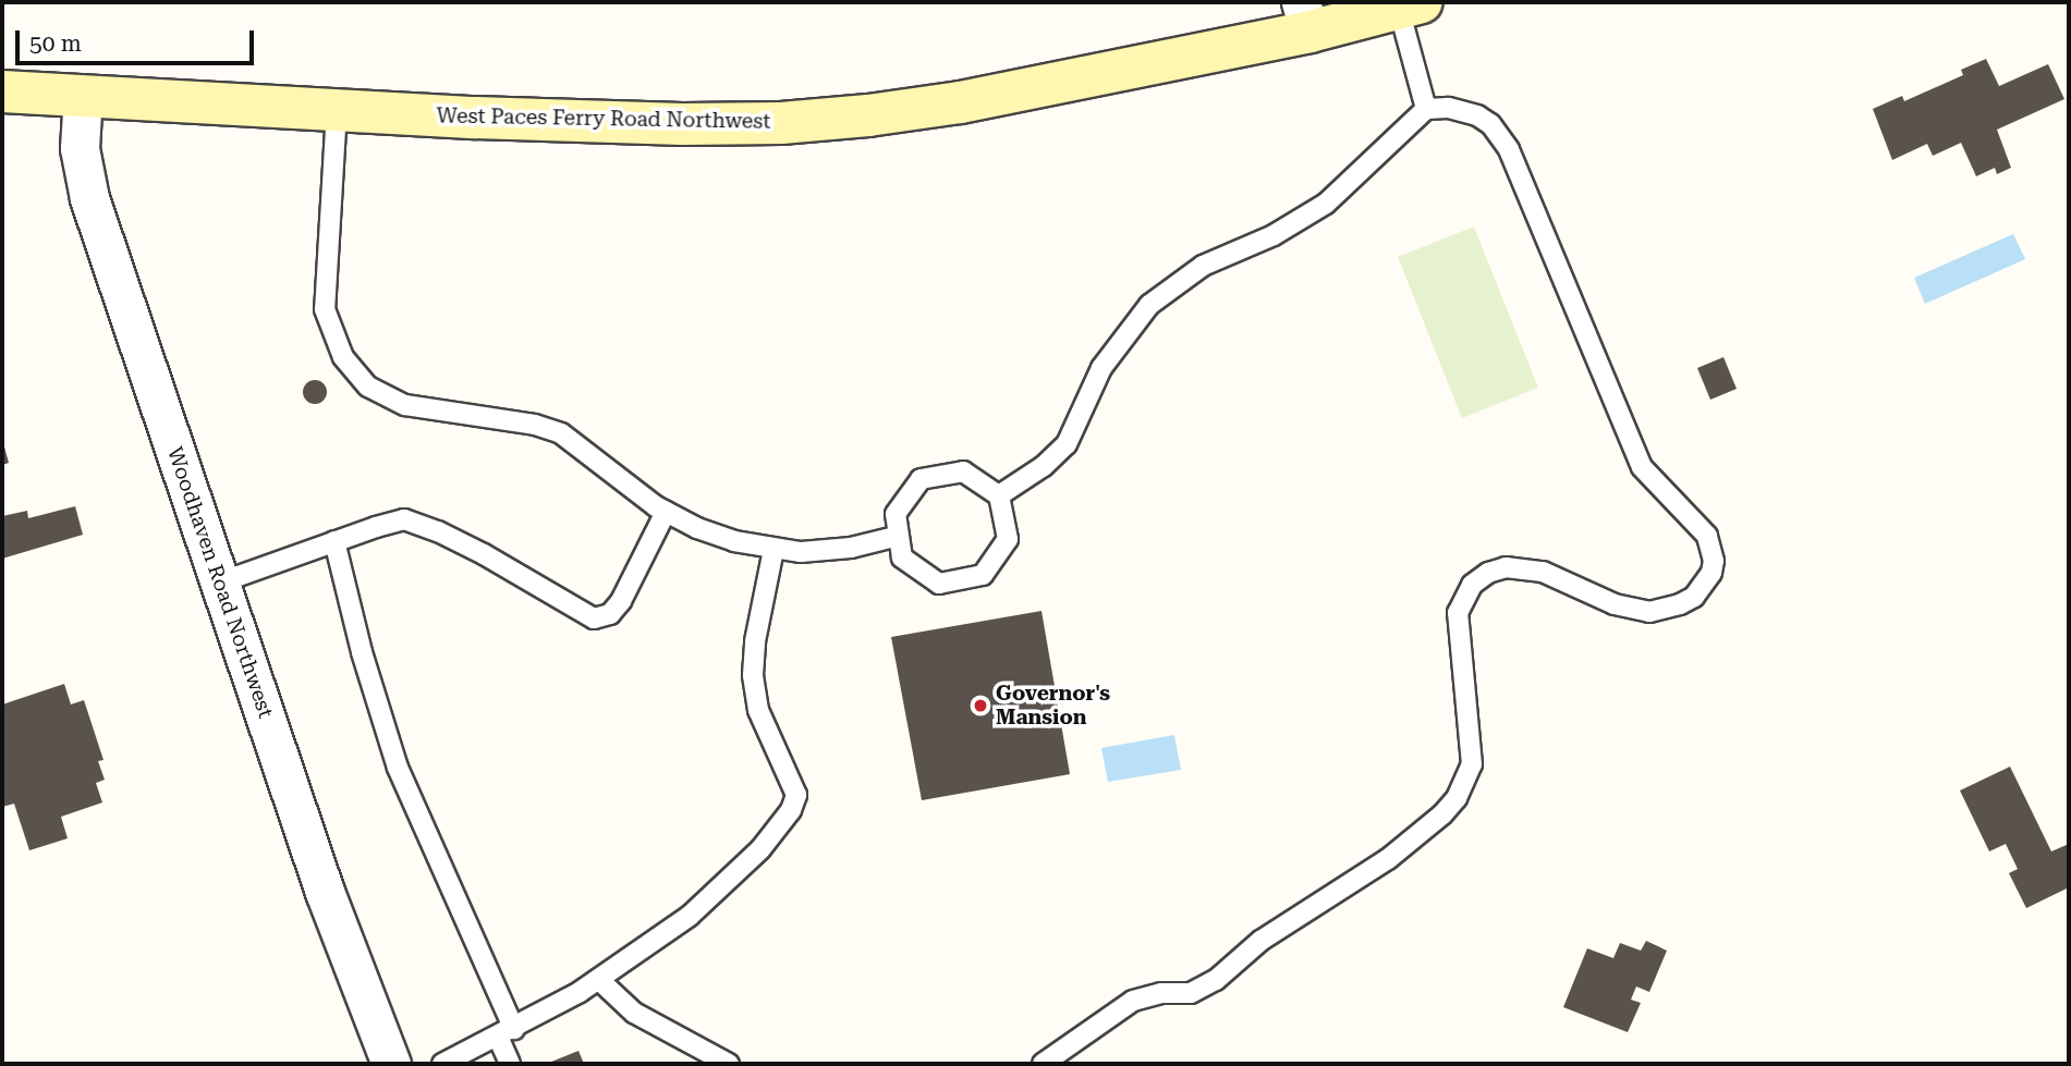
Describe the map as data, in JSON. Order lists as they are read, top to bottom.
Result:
{
  "streets": {
    "main road": ["West Paces Ferry Road Northwest"],
    "street": ["Woodhaven Road Northwest"]
  },
  "crossings": [
    ["West Paces Ferry Road Northwest", "Woodhaven Road Northwest"]
  ],
  "places": ["Governor's Mansion"],
  "scale_bar": "50 m"
}
